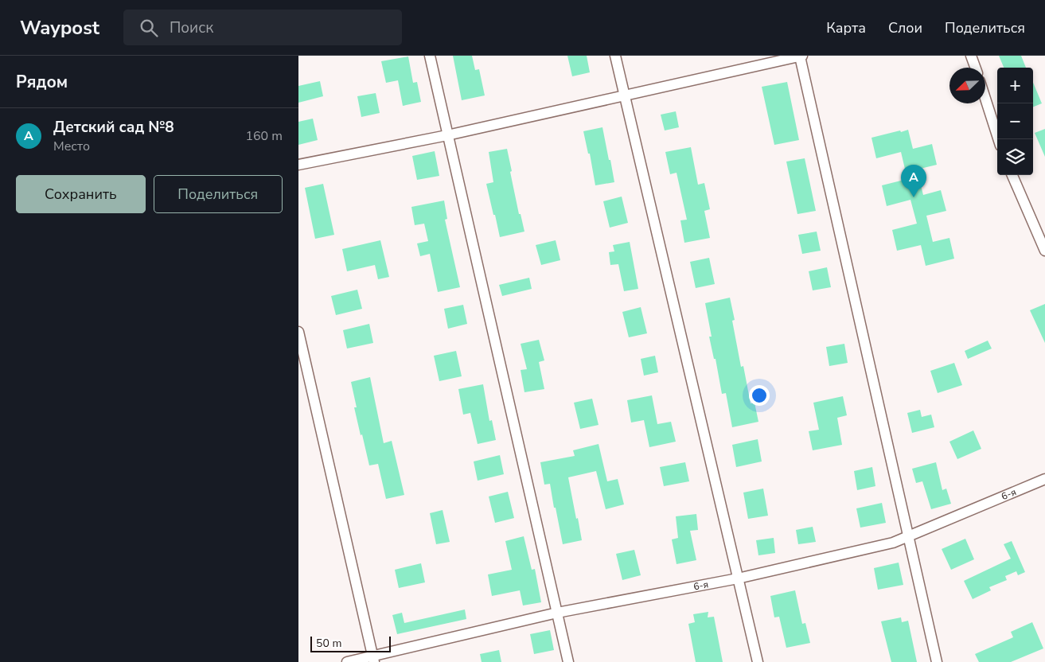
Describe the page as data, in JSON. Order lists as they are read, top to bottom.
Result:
{
  "streets": {
    "street": ["6-я"]
  },
  "scale_bar": "50 m",
  "north": "bottom left",
  "page": {
    "header": "Waypost",
    "search": "Поиск",
    "nav": ["Карта", "Слои", "Поделиться"],
    "heading": "Рядом",
    "map_buttons": ["+", "−"],
    "list": [
      {
        "mark": "A",
        "name": "Детский сад №8",
        "note": "Место",
        "value": "160 m"
      }
    ],
    "buttons": ["Сохранить", "Поделиться"],
    "pins": "A",
    "scale": "50 m"
  }
}
